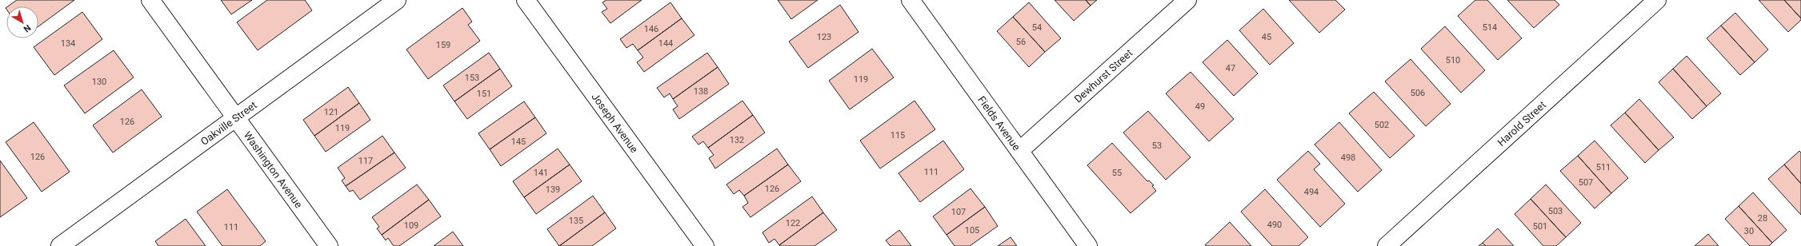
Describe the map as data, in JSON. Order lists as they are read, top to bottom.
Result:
{
  "streets": {
    "street": [
      "Dewhurst Street",
      "Oakville Street",
      "Joseph Avenue",
      "Fields Avenue",
      "Harold Street",
      "Washington Avenue"
    ]
  },
  "crossings": [
    ["Dewhurst Street", "Fields Avenue"],
    ["Oakville Street", "Washington Avenue"]
  ],
  "house_numbers": [
    "54",
    "514",
    "146",
    "123",
    "45",
    "56",
    "134",
    "144",
    "159",
    "510",
    "47",
    "153",
    "119",
    "130",
    "138",
    "506",
    "151",
    "49",
    "121",
    "126",
    "502",
    "119",
    "115",
    "132",
    "145",
    "53",
    "126",
    "498",
    "117",
    "511",
    "111",
    "141",
    "55",
    "507",
    "126",
    "139",
    "494",
    "503",
    "107",
    "28",
    "135",
    "122",
    "490",
    "109",
    "501",
    "111",
    "105",
    "30"
  ],
  "north": "bottom right"
}
